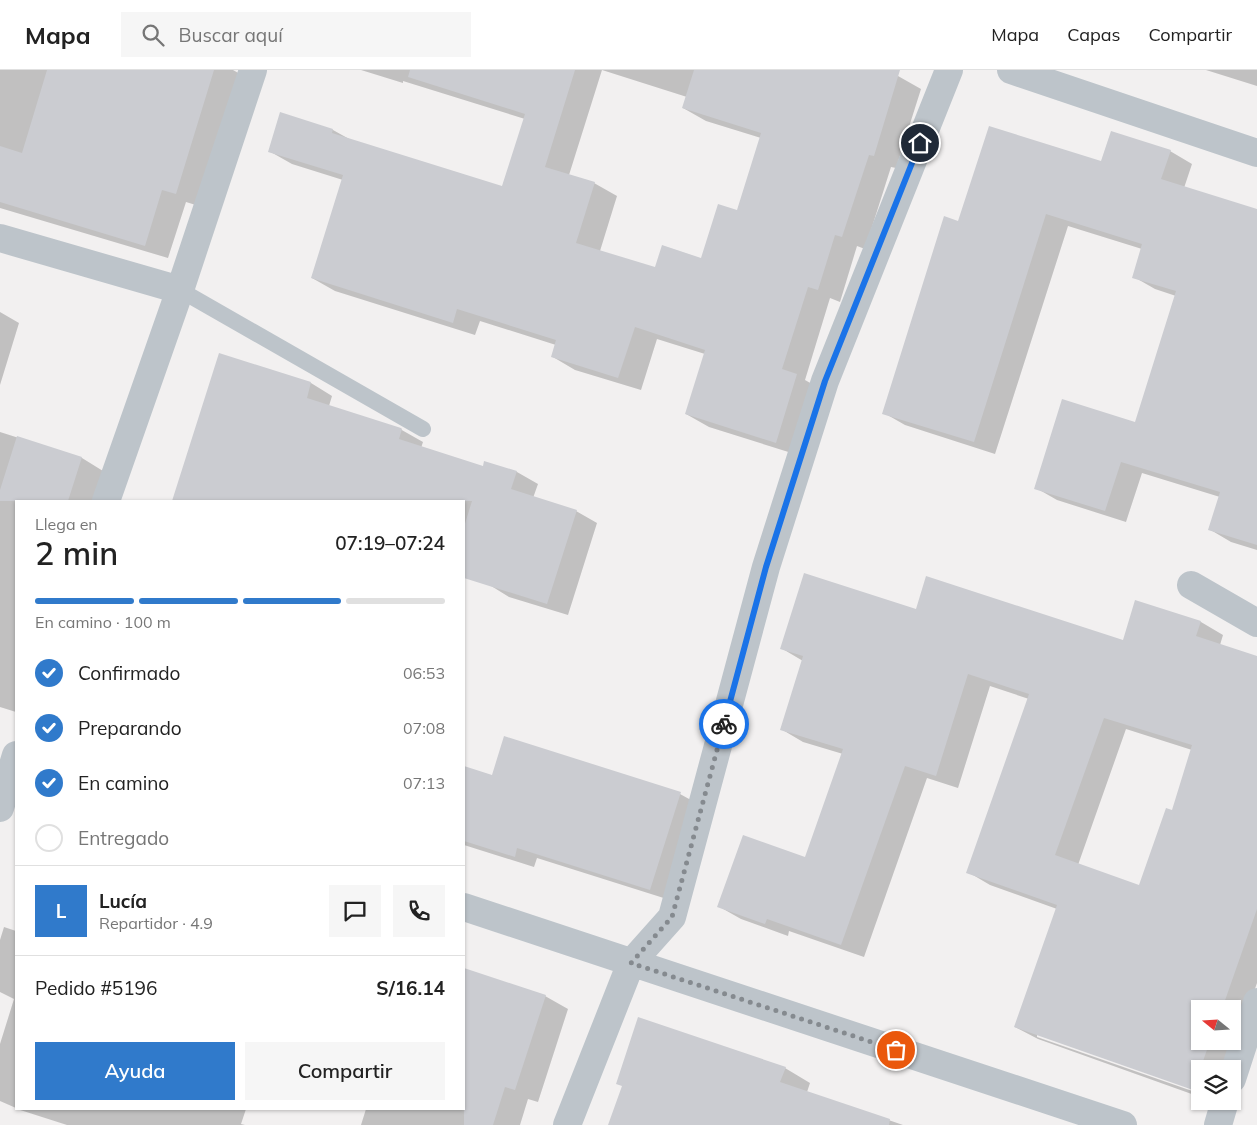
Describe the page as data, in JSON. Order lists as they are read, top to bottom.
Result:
{
  "north": "left",
  "page": {
    "header": "Mapa",
    "search": "Buscar aquí",
    "nav": ["Mapa", "Capas", "Compartir"],
    "heading": ["2 min", "Llega en", "07:19–07:24"],
    "panel": [
      "Lucía",
      "Repartidor · 4.9",
      "Pedido #5196",
      "S/16.14"
    ],
    "bar": "En camino · 100 m",
    "list": [
      ["Confirmado", "06:53"],
      ["Preparando", "07:08"],
      ["En camino", "07:13"],
      "Entregado"
    ],
    "round": "L",
    "buttons": ["Ayuda", "Compartir"]
  }
}
